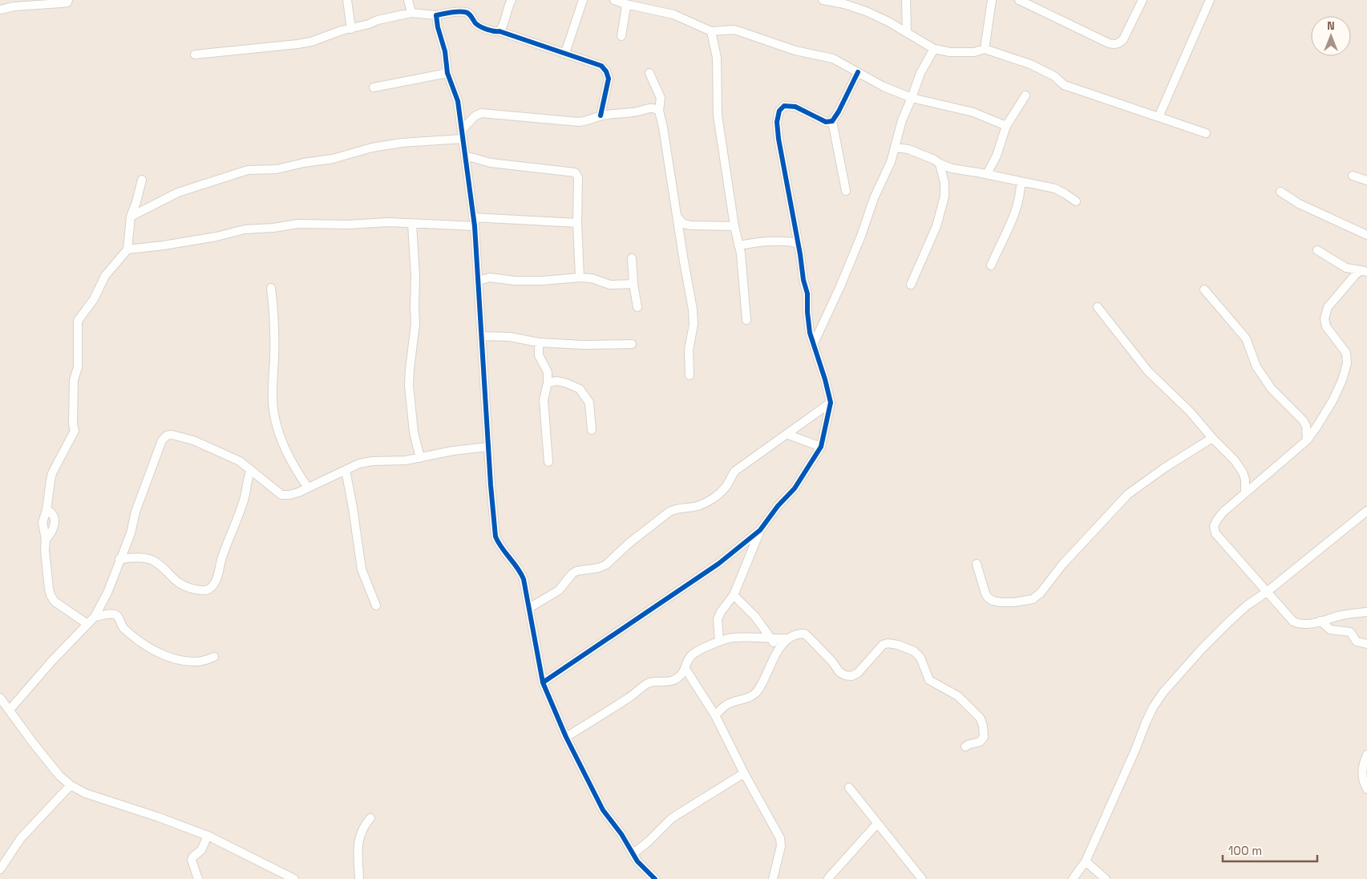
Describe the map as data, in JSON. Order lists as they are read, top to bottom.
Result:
{
  "scale_bar": "100 m",
  "north": "top"
}
